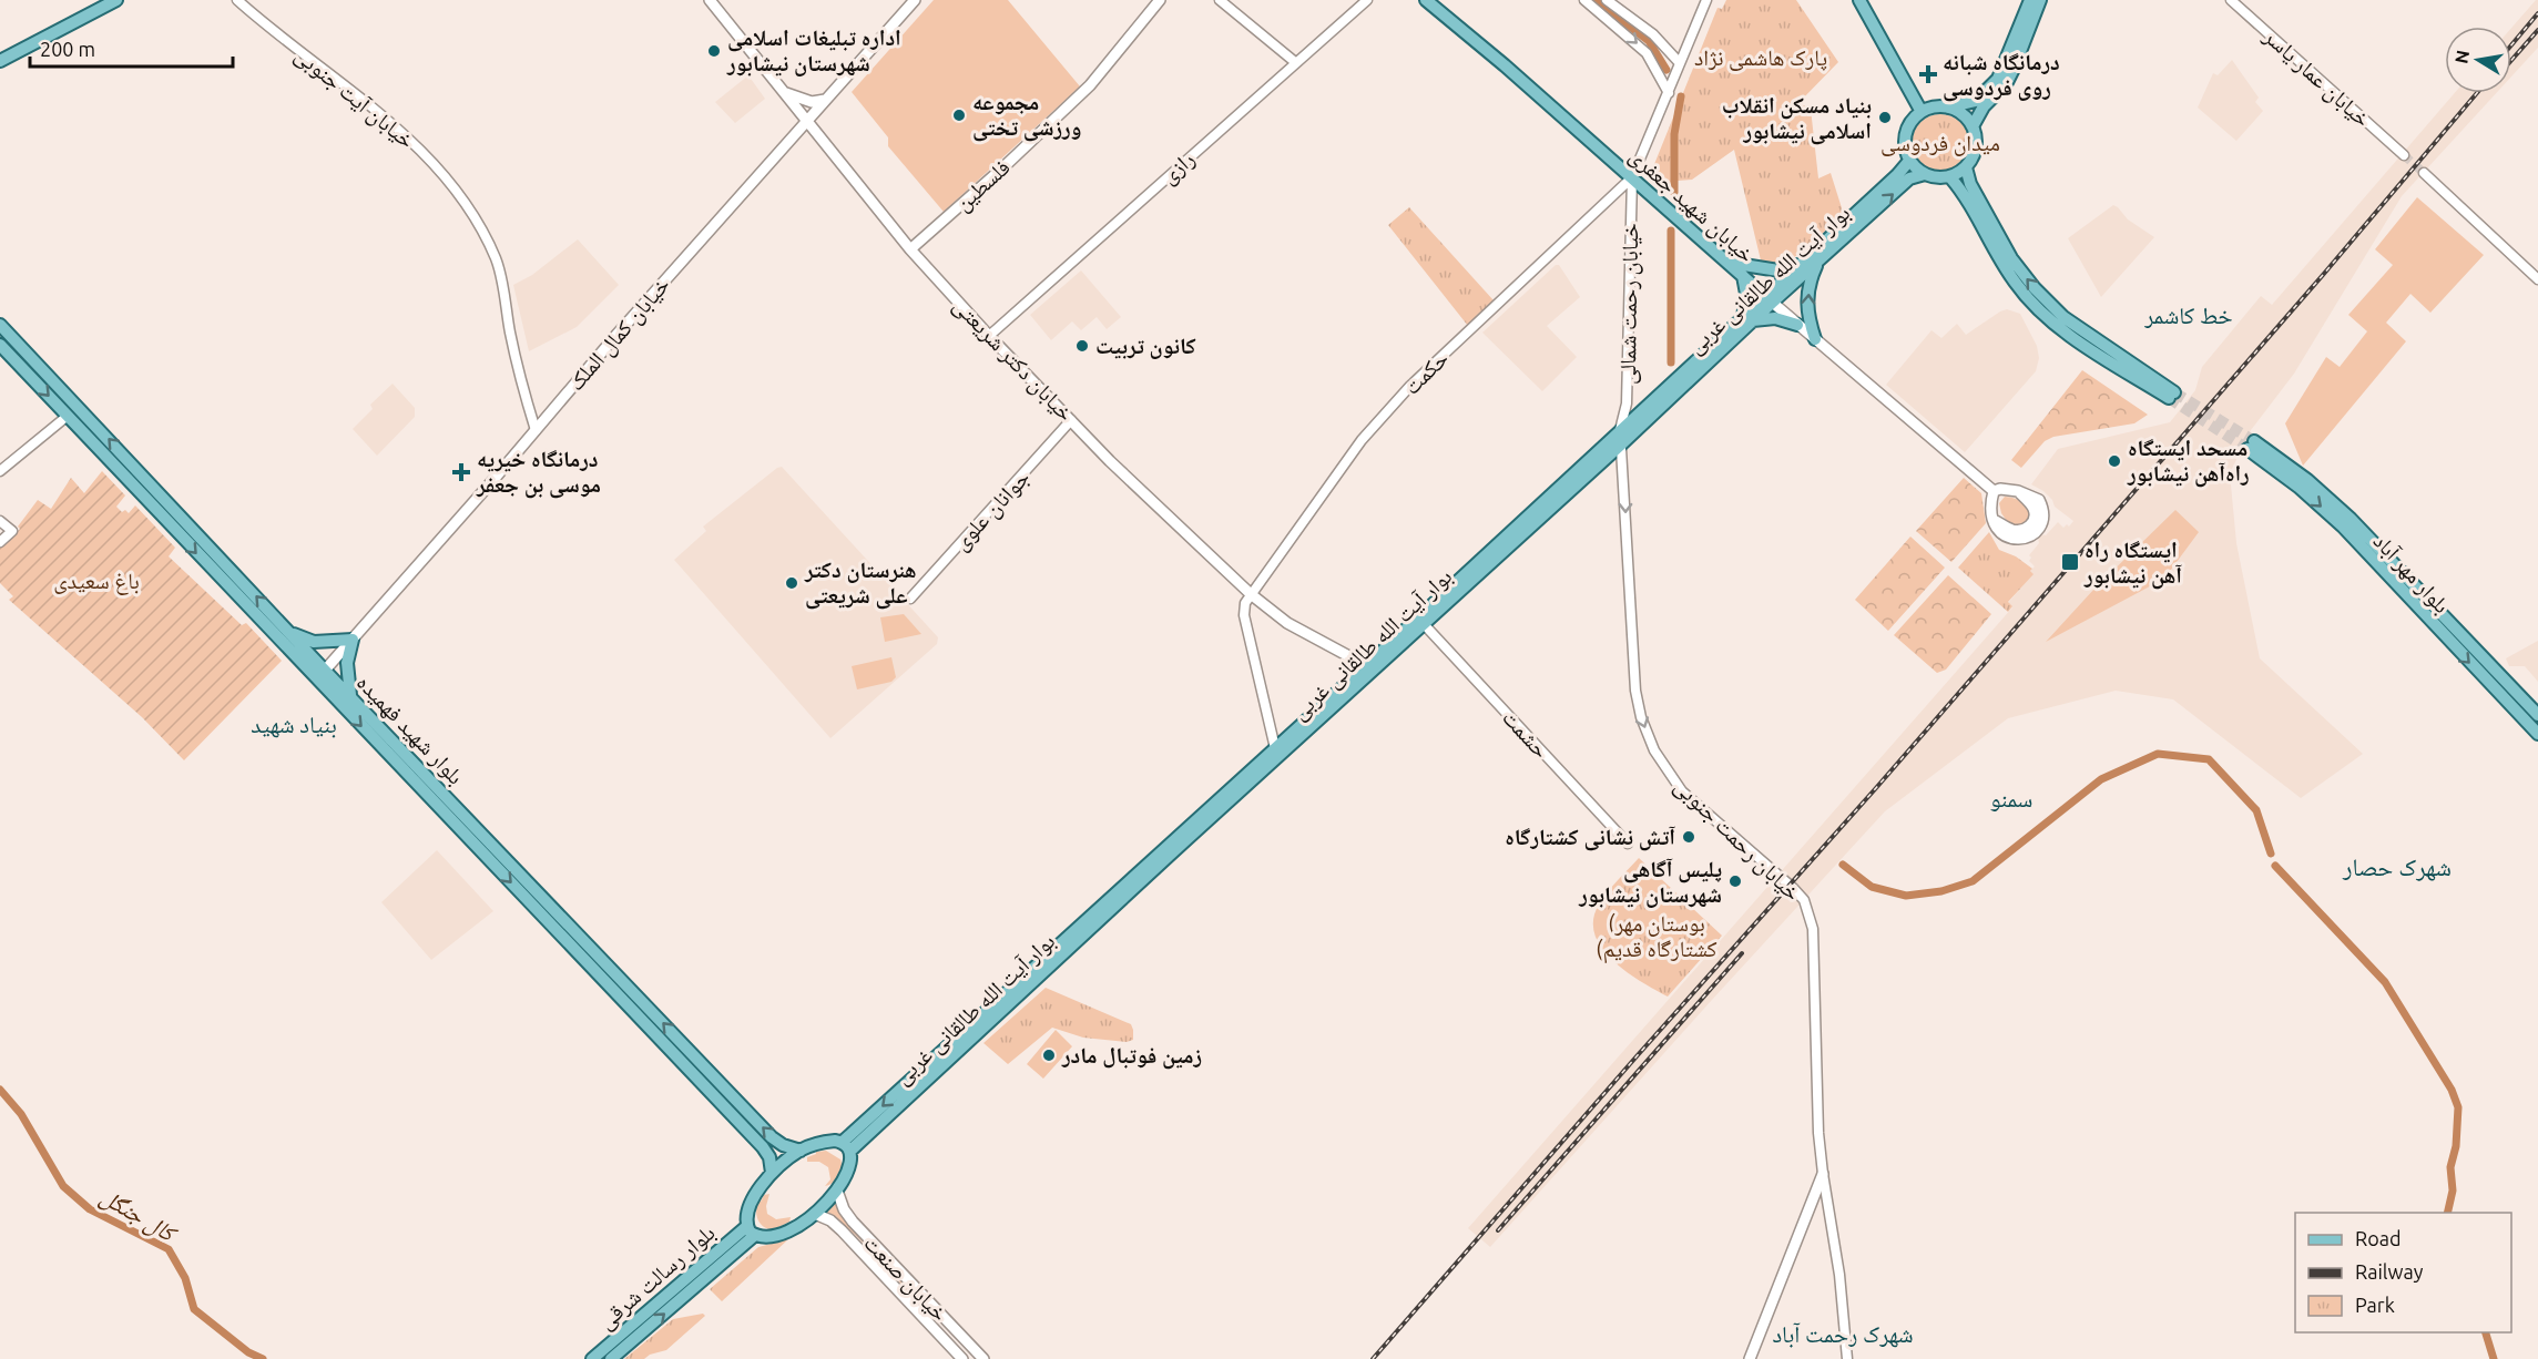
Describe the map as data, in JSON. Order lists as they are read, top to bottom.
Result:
{
  "streets": {
    "main road": [
      "فلسطین",
      "خیابان شهید جعفری",
      "بوار آیت الله طالقانی غربی",
      "خیابان کمال الملک",
      "خیابان دکتر شریعتی",
      "بلوار مهر آباد",
      "بلوار شهید فهمیده",
      "بلوار رسالت شرقی",
      "خیابان صنعت"
    ],
    "street": [
      "خیابان عمار یاسر",
      "خیابان آیت جنوبی",
      "رازی",
      "خیابان رحمت شمالی",
      "حکمت",
      "جوانان علوی",
      "حشمت",
      "خیابان رحمت جنوبی"
    ]
  },
  "crossings": [
    ["خیابان آیت جنوبی", "خیابان کمال الملک"],
    ["رازی", "خیابان دکتر شریعتی"],
    ["فلسطین", "خیابان دکتر شریعتی"],
    ["خیابان شهید جعفری", "بوار آیت الله طالقانی غربی"],
    ["خیابان شهید جعفری", "خیابان رحمت شمالی"],
    ["خیابان شهید جعفری", "حکمت"],
    ["بوار آیت الله طالقانی غربی", "خیابان رحمت شمالی"],
    ["بوار آیت الله طالقانی غربی", "خیابان دکتر شریعتی"],
    ["بوار آیت الله طالقانی غربی", "حشمت"],
    ["بوار آیت الله طالقانی غربی", "خیابان رحمت جنوبی"],
    ["خیابان رحمت شمالی", "حکمت"],
    ["خیابان رحمت شمالی", "خیابان رحمت جنوبی"],
    ["خیابان کمال الملک", "خیابان دکتر شریعتی"],
    ["خیابان کمال الملک", "بلوار شهید فهمیده"],
    ["خیابان دکتر شریعتی", "حکمت"],
    ["خیابان دکتر شریعتی", "جوانان علوی"]
  ],
  "one_way": ["خیابان رحمت جنوبی"],
  "districts": [
    "خط کاشمر",
    "بنیاد شهید",
    "سمنو",
    "شهرک حصار",
    "شهرک رحمت آباد"
  ],
  "water": ["کال جنگل"],
  "parks": [
    "پارک هاشمی نژاد",
    "میدان فردوسی",
    "باغ سعیدی",
    "(بوستان مهر (کشتارگاه قدیم"
  ],
  "places": {
    "other": [
      "اداره تبلیغات اسلامی شهرستان نیشابور",
      "مجموعه ورزشی تختی",
      "بنیاد مسکن انقلاب اسلامی نیشابور",
      "کانون تربیت",
      "مسحد ایستگاه راه‌آهن نیشابور",
      "هنرستان دکتر علی شریعتی",
      "آتش نشانی کشتارگاه",
      "پلیس آگاهی شهرستان نیشابور",
      "زمین فوتبال مادر"
    ],
    "health": ["درمانگاه شبانه روی فردوسی", "درمانگاه خیریه موسی بن جعفر"],
    "transit": ["ایستگاه راه‌ آهن نیشابور"]
  },
  "legend": ["Road", "Railway", "Park"],
  "scale_bar": "200 m",
  "north": "left"
}
